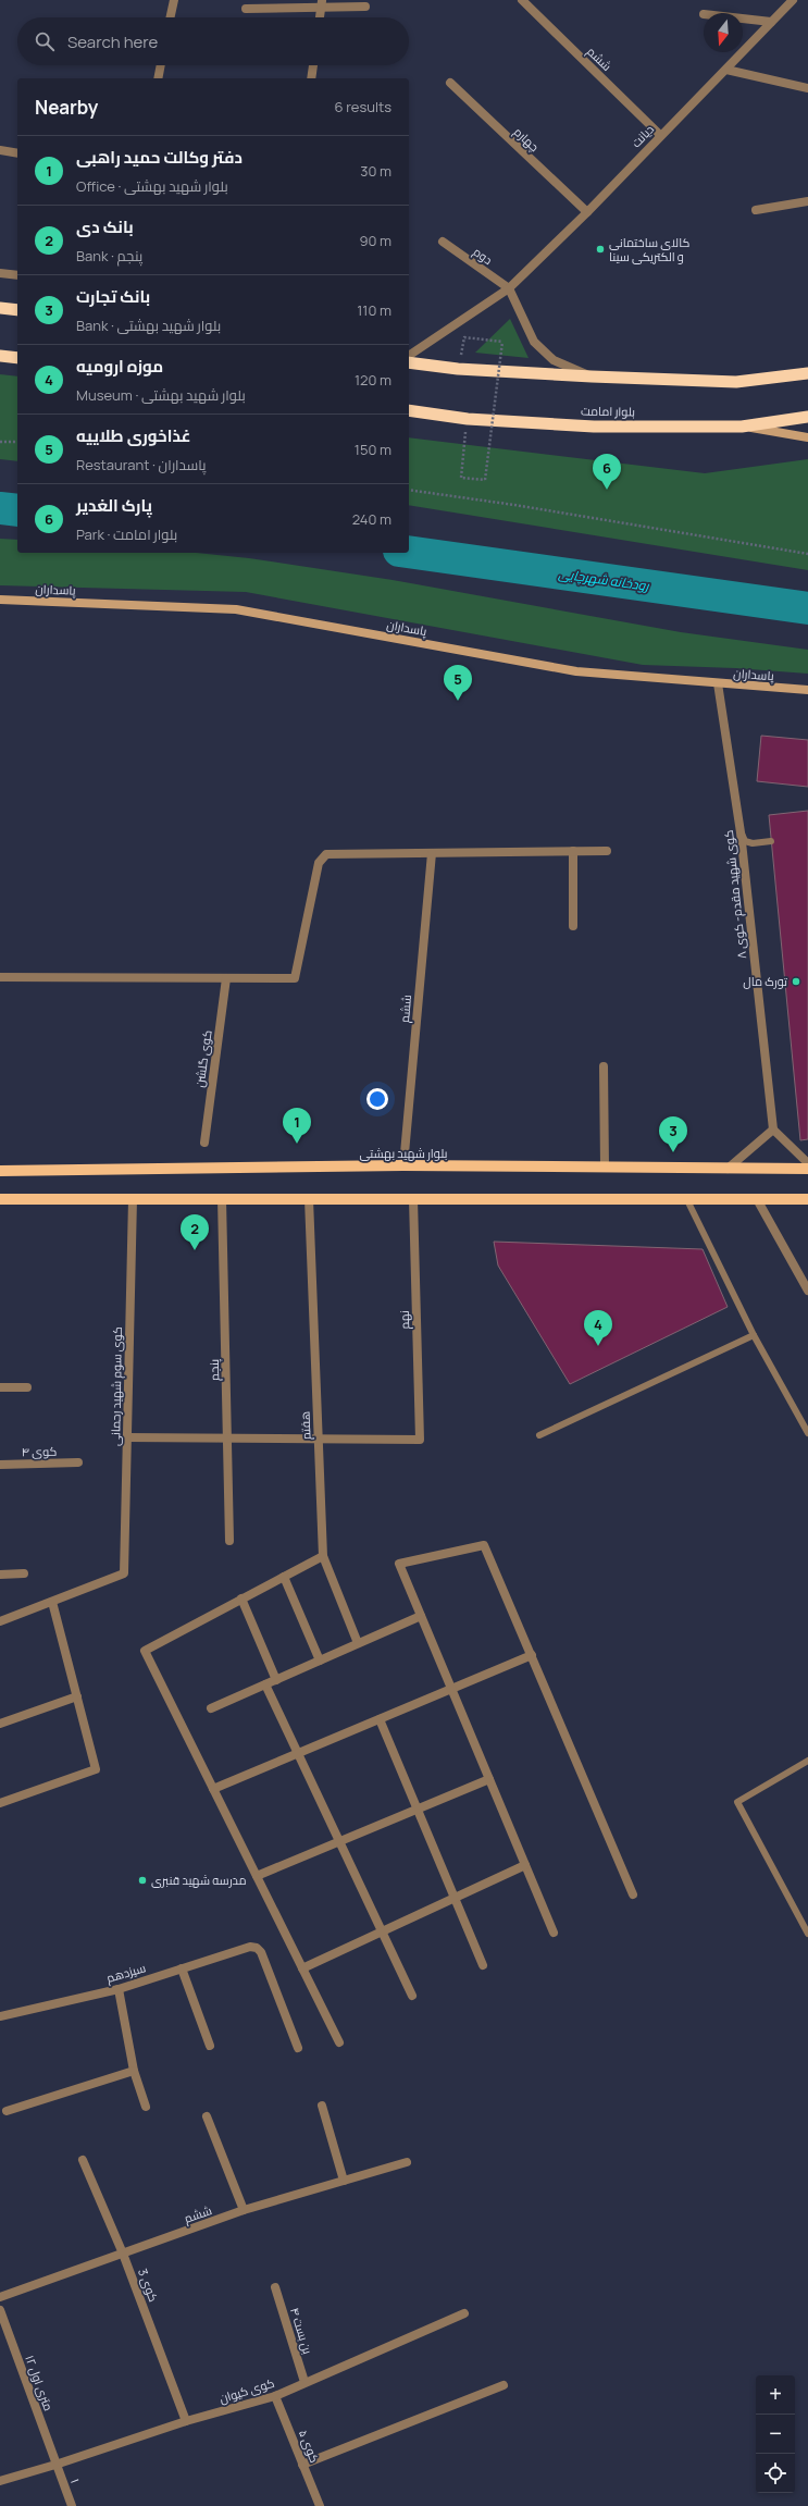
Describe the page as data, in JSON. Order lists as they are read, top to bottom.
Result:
{
  "streets": {
    "highway": ["بلوار امامت"],
    "main road": ["پاسداران", "بلوار شهید بهشتی"],
    "street": [
      "ششم",
      "دیانت",
      "چهارم",
      "دوم",
      "کوی شهید مقدم- کوی ۸",
      "کوی گلشن",
      "نهم",
      "پنجم",
      "کوی سوم شهید رحمانی",
      "هفتم",
      "کوی ۴",
      "سیزدهم",
      "کوی 3",
      "بن بست ۴",
      "۱۲ متری اول",
      "کوی کیوان",
      "کوی ۵",
      "۱"
    ]
  },
  "crossings": [
    ["ششم", "دیانت"],
    ["ششم", "بلوار شهید بهشتی"],
    ["ششم", "کوی 3"],
    ["دیانت", "چهارم"],
    ["دیانت", "دوم"],
    ["پاسداران", "کوی شهید مقدم- کوی ۸"],
    ["نهم", "هفتم"],
    ["کوی 3", "کوی کیوان"],
    ["بن بست ۴", "کوی کیوان"],
    ["۱۲ متری اول", "کوی کیوان"],
    ["۱۲ متری اول", "۱"],
    ["کوی کیوان", "کوی ۵"],
    ["کوی کیوان", "۱"]
  ],
  "water": ["رودخانه شهرچایی"],
  "places": ["کالای ساختمانی و الکتریکی سینا", "تورک مال", "مدرسه شهید قنبری"],
  "north": "bottom",
  "page": {
    "search": "Search here",
    "heading": ["Nearby", "6 results"],
    "list": [
      {
        "mark": "1",
        "name": "دفتر وکالت حمید راهبی",
        "note": "Office · بلوار شهید بهشتی",
        "value": "30 m"
      },
      {
        "mark": "2",
        "name": "بانک دی",
        "note": "Bank · پنجم",
        "value": "90 m"
      },
      {
        "mark": "3",
        "name": "بانک تجارت",
        "note": "Bank · بلوار شهید بهشتی",
        "value": "110 m"
      },
      {
        "mark": "4",
        "name": "موزه ارومیه",
        "note": "Museum · بلوار شهید بهشتی",
        "value": "120 m"
      },
      {
        "mark": "5",
        "name": "غذاخوری طلاییه",
        "note": "Restaurant · پاسداران",
        "value": "150 m"
      },
      {
        "mark": "6",
        "name": "پارک الغدیر",
        "note": "Park · بلوار امامت",
        "value": "240 m"
      }
    ],
    "pins": [
      "6",
      "5",
      "1",
      "3",
      "2",
      "4"
    ],
    "map_buttons": ["+", "−"]
  }
}
